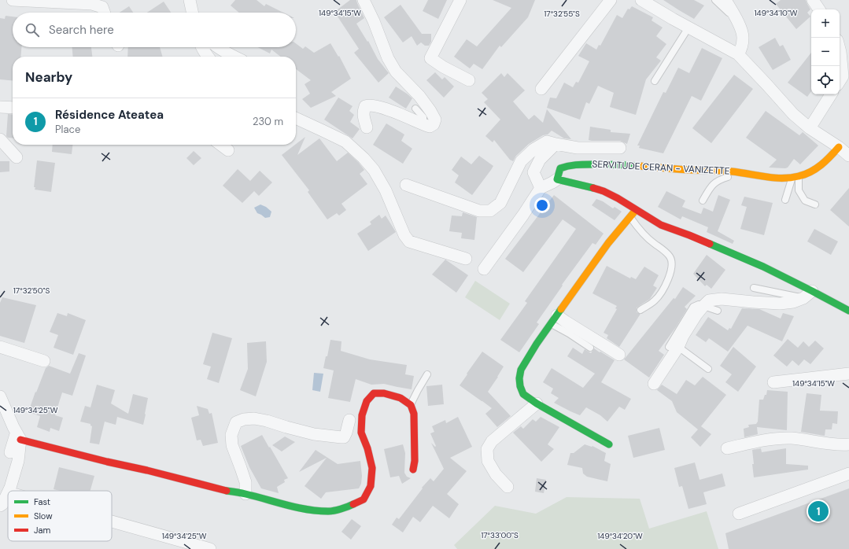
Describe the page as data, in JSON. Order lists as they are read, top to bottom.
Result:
{
  "streets": {
    "street": ["SERVITUDE CERAN - VANIZETTE"]
  },
  "legend": ["Fast", "Slow", "Jam"],
  "page": {
    "map_buttons": ["+", "−"],
    "search": "Search here",
    "heading": "Nearby",
    "list": [
      {
        "mark": "1",
        "name": "Résidence Ateatea",
        "note": "Place",
        "value": "230 m"
      }
    ],
    "pins": "1"
  },
  "coordinates": [
    "149°34'15\"W",
    "149°34'10\"W",
    "17°32'55\"S",
    "17°32'50\"S",
    "149°34'25\"W",
    "17°33'00\"S",
    "149°34'20\"W"
  ]
}
